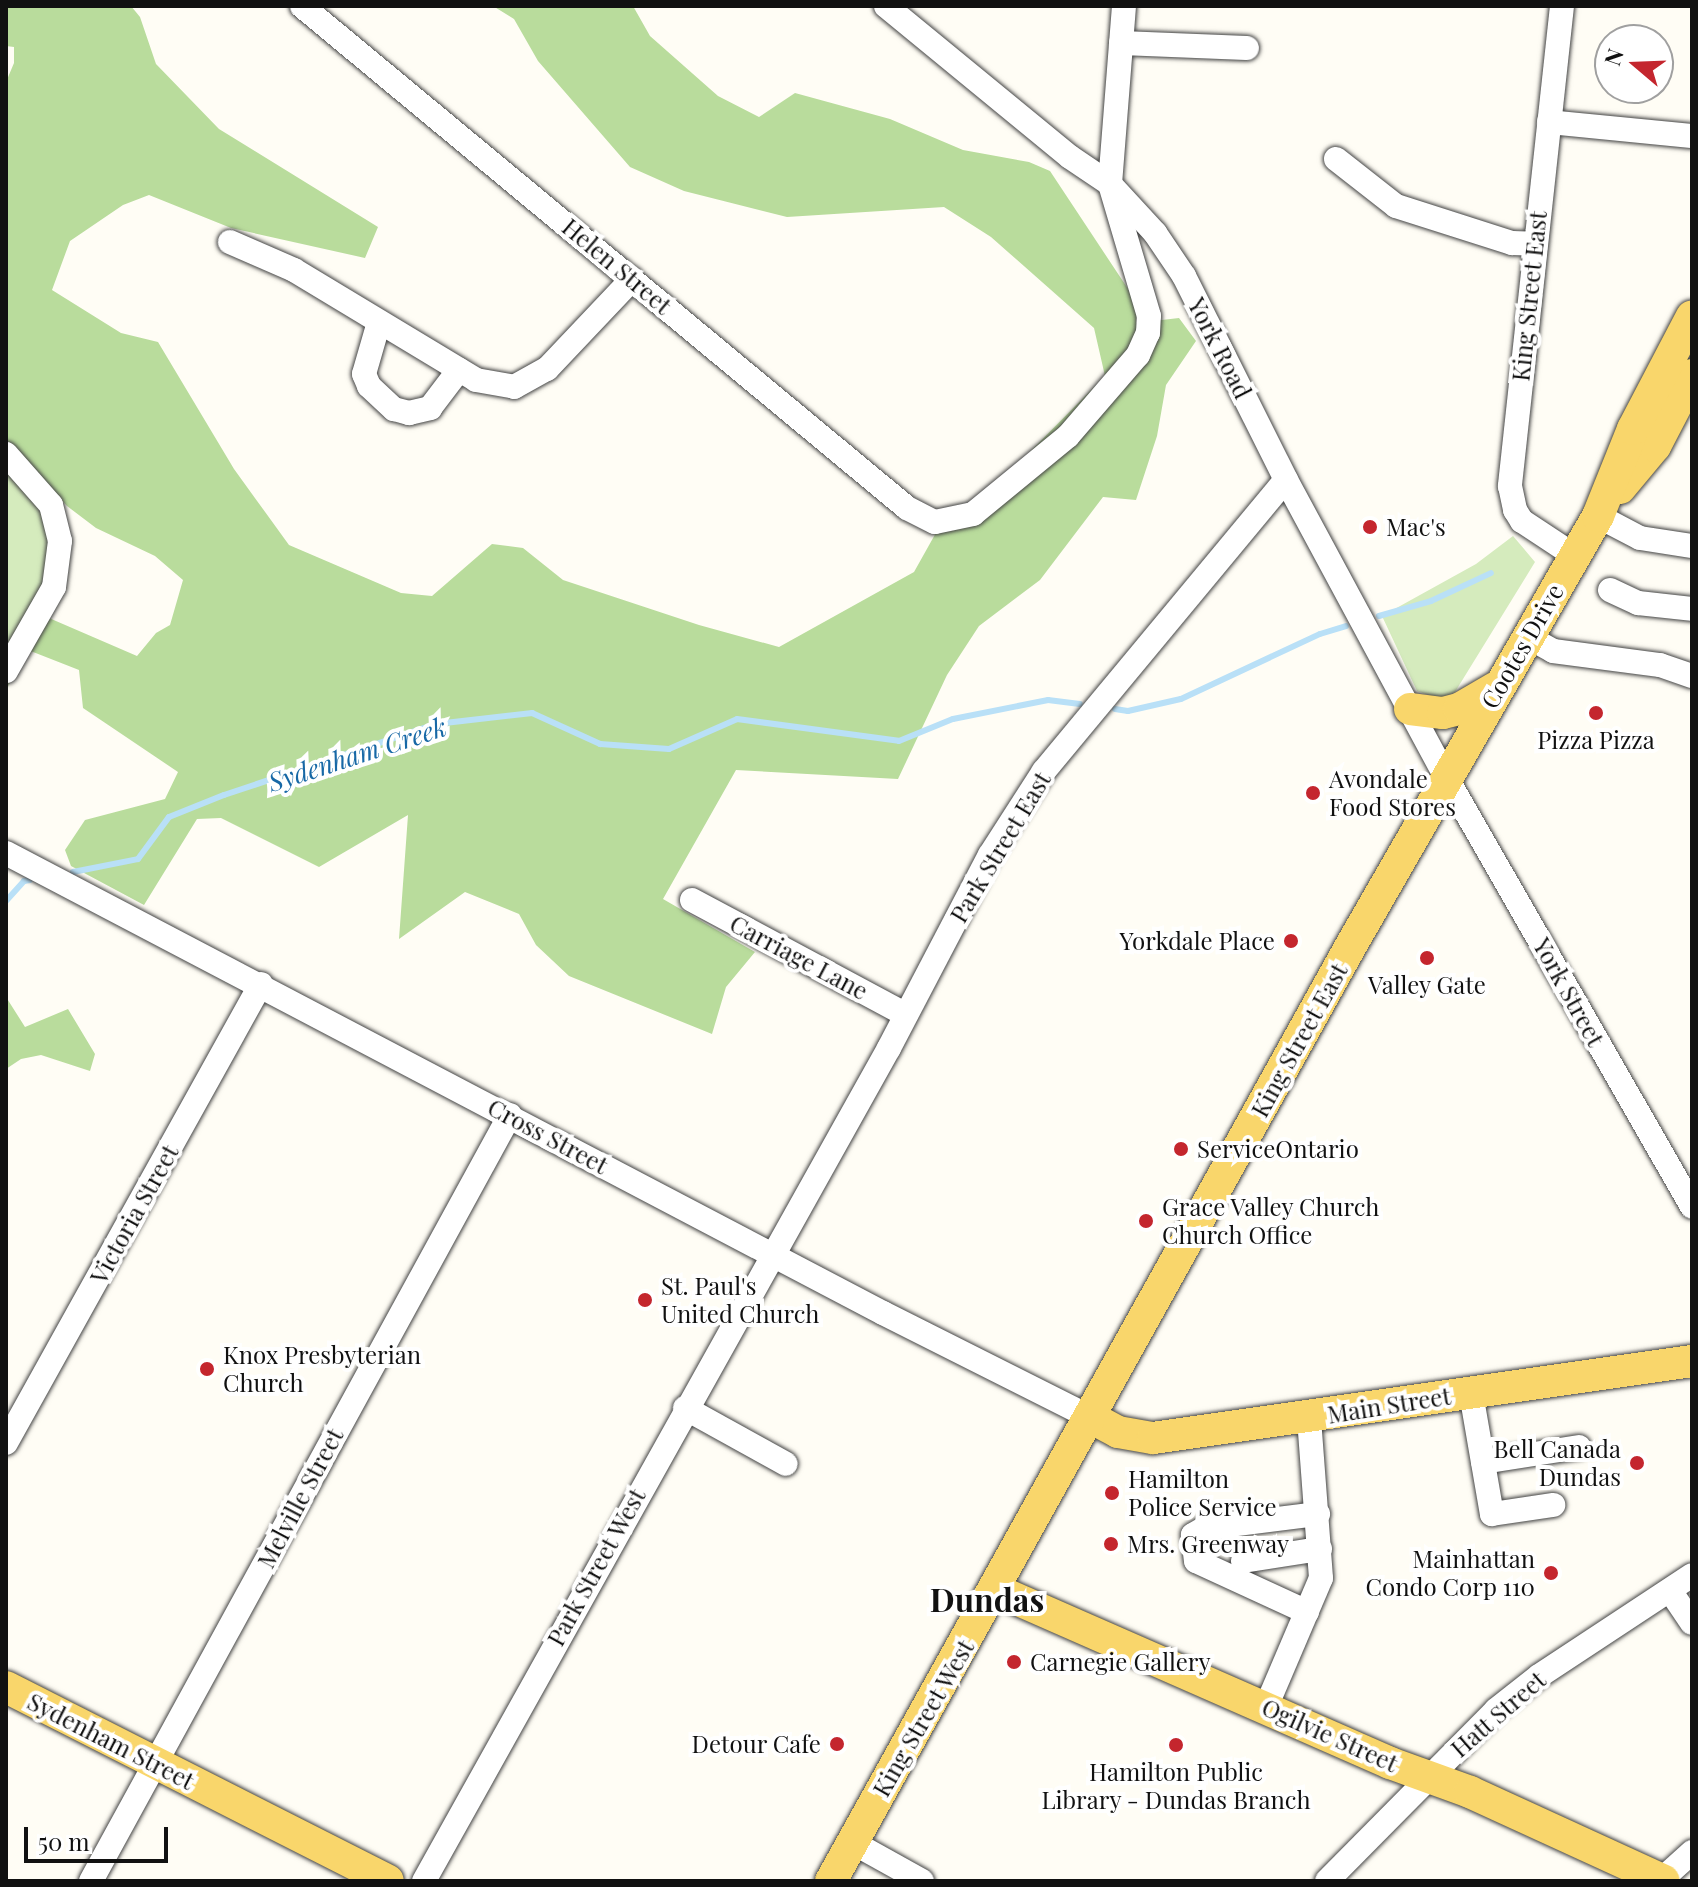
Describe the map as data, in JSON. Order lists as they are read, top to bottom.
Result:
{
  "streets": {
    "main road": [
      "King Street East",
      "Cootes Drive",
      "Main Street",
      "King Street West",
      "Ogilvie Street",
      "Sydenham Street"
    ],
    "street": [
      "Helen Street",
      "York Road",
      "Park Street East",
      "Carriage Lane",
      "York Street",
      "Cross Street",
      "Victoria Street",
      "Melville Street",
      "Park Street West",
      "Hatt Street"
    ]
  },
  "crossings": [
    ["Helen Street", "York Road"],
    ["King Street East", "York Road"],
    ["King Street East", "Cootes Drive"],
    ["King Street East", "York Street"],
    ["King Street East", "Cross Street"],
    ["King Street East", "Main Street"],
    ["King Street East", "King Street West"],
    ["York Road", "Cootes Drive"],
    ["York Road", "Park Street East"],
    ["York Road", "York Street"],
    ["Cootes Drive", "York Street"],
    ["Park Street East", "Carriage Lane"],
    ["Park Street East", "Cross Street"],
    ["Park Street East", "Park Street West"],
    ["Cross Street", "Victoria Street"],
    ["Cross Street", "Main Street"],
    ["Cross Street", "Melville Street"],
    ["Cross Street", "Park Street West"],
    ["Melville Street", "Sydenham Street"],
    ["Hatt Street", "Ogilvie Street"],
    ["King Street West", "Ogilvie Street"]
  ],
  "districts": ["Dundas"],
  "water": ["Sydenham Creek"],
  "places": [
    "Mac's",
    "Pizza Pizza",
    "Avondale Food Stores",
    "Yorkdale Place",
    "Valley Gate",
    "ServiceOntario",
    "Grace Valley Church Church Office",
    "St. Paul's United Church",
    "Knox Presbyterian Church",
    "Bell Canada Dundas",
    "Hamilton Police Service",
    "Mrs. Greenway",
    "Mainhattan Condo Corp 110",
    "Carnegie Gallery",
    "Detour Cafe",
    "Hamilton Public Library - Dundas Branch"
  ],
  "scale_bar": "50 m",
  "north": "left"
}
